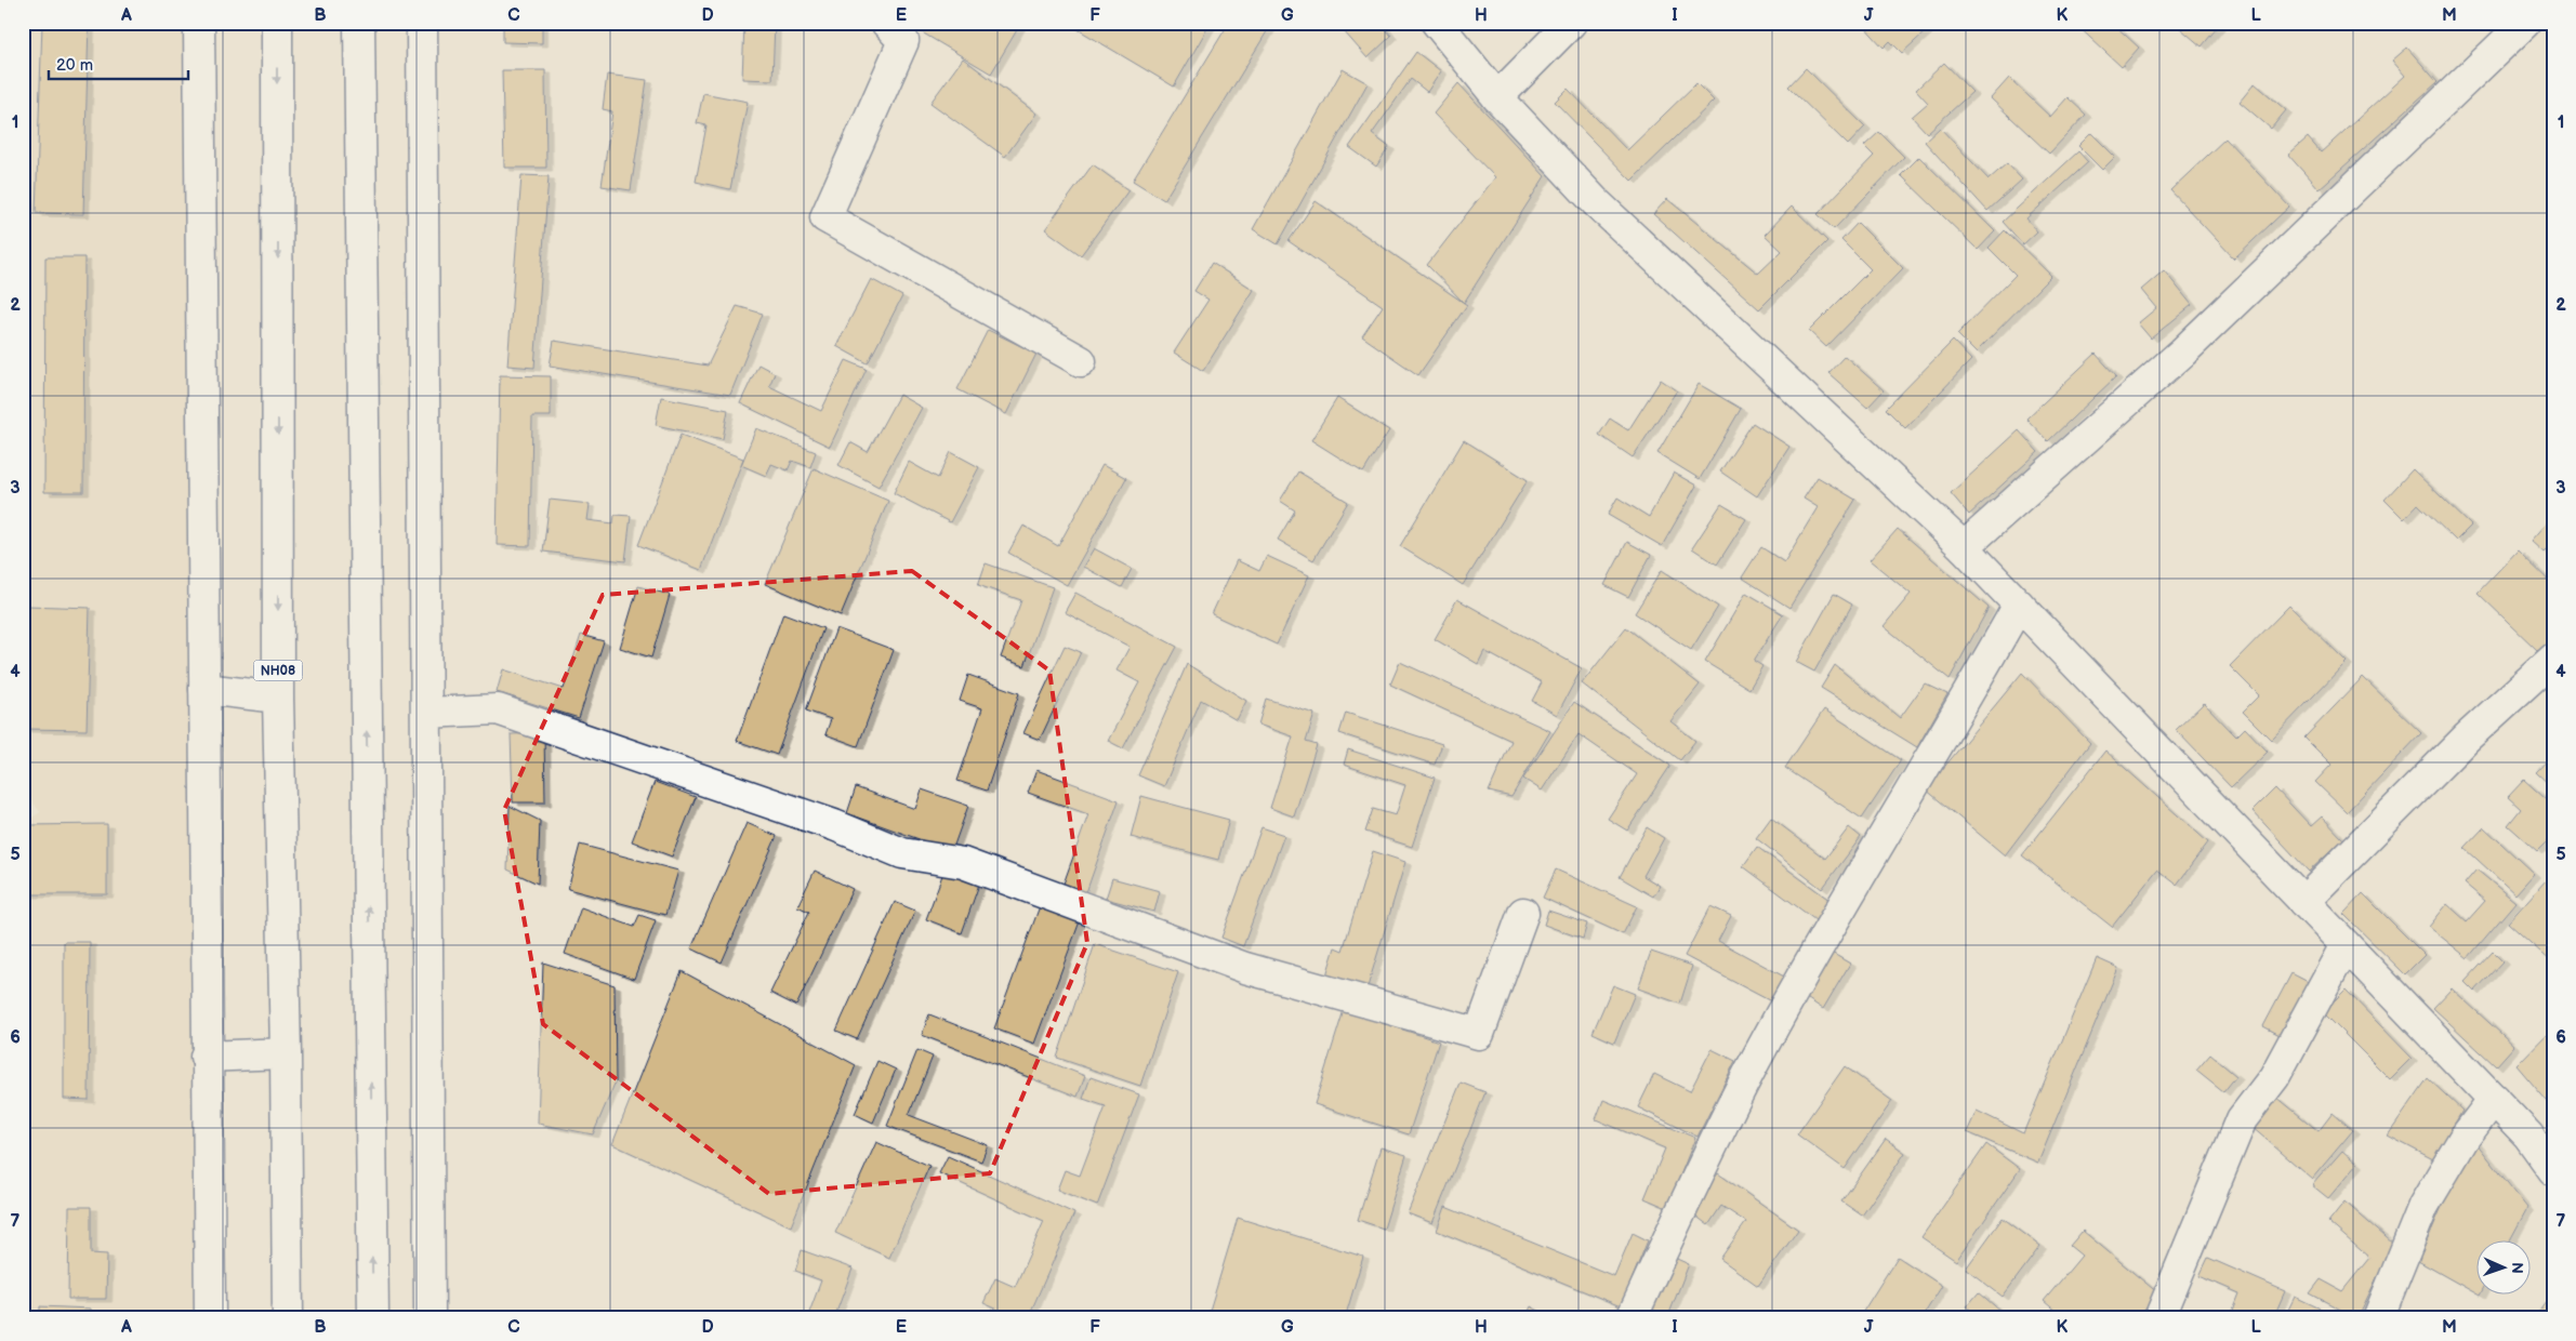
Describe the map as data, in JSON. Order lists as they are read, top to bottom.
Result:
{
  "streets": {
    "main road": ["NH08"]
  },
  "scale_bar": "20 m",
  "north": "right",
  "grid": {
    "columns": [
      "A",
      "B",
      "C",
      "D",
      "E",
      "F",
      "G",
      "H",
      "I",
      "J",
      "K",
      "L",
      "M"
    ],
    "rows": [
      "1",
      "2",
      "3",
      "4",
      "5",
      "6",
      "7"
    ]
  }
}
